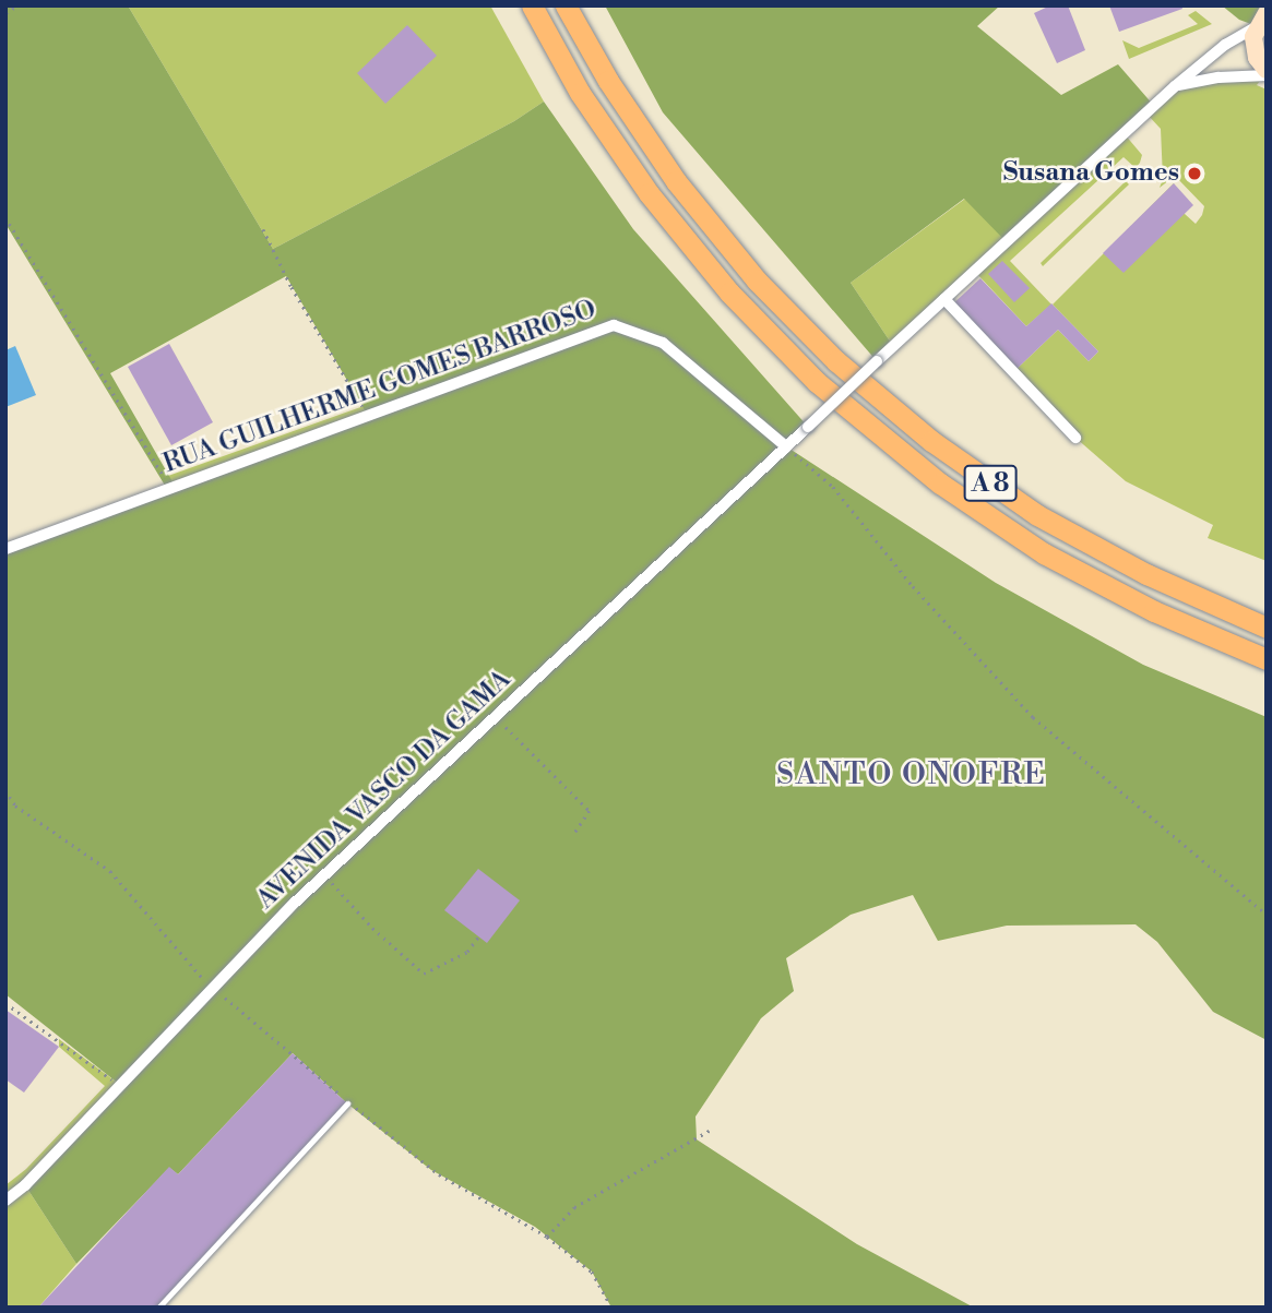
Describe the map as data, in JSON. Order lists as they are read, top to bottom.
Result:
{
  "streets": {
    "highway": ["A 8"],
    "street": ["RUA GUILHERME GOMES BARROSO", "AVENIDA VASCO DA GAMA"]
  },
  "crossings": [
    ["RUA GUILHERME GOMES BARROSO", "AVENIDA VASCO DA GAMA"]
  ],
  "districts": ["SANTO ONOFRE"],
  "places": ["Susana Gomes"]
}
